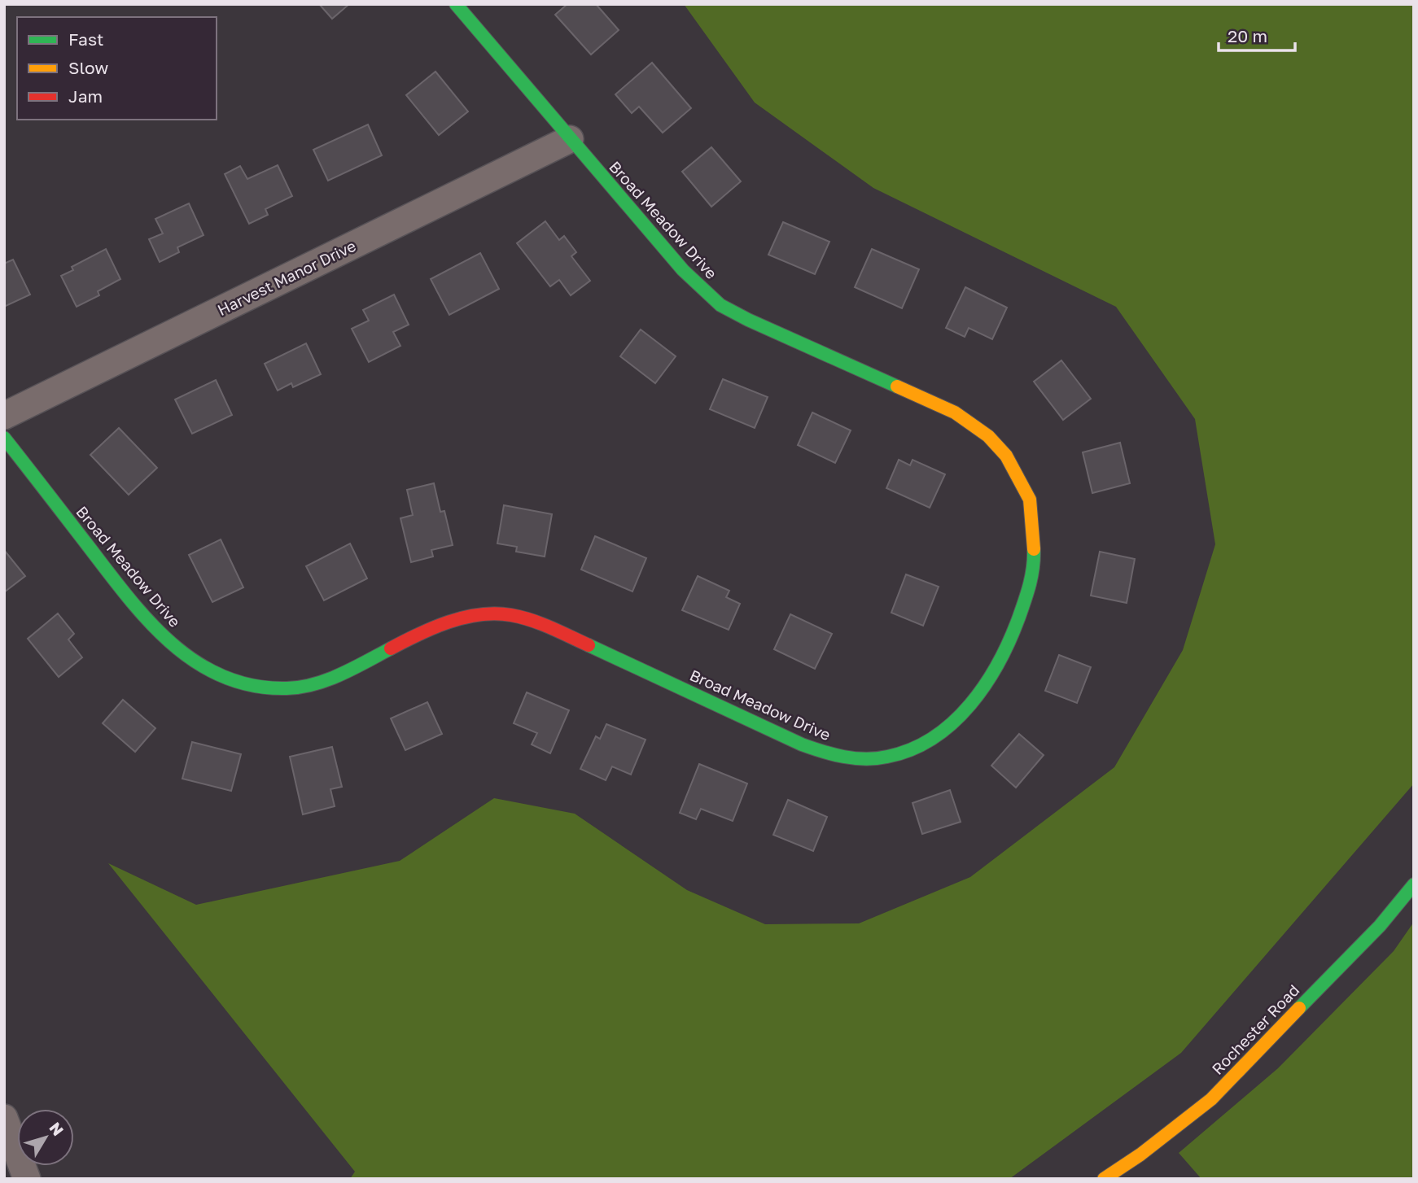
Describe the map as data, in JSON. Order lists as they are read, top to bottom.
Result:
{
  "streets": {
    "street": ["Broad Meadow Drive", "Harvest Manor Drive", "Rochester Road"]
  },
  "crossings": [
    ["Broad Meadow Drive", "Harvest Manor Drive"]
  ],
  "legend": ["Fast", "Slow", "Jam"],
  "scale_bar": "20 m",
  "north": "top right"
}
